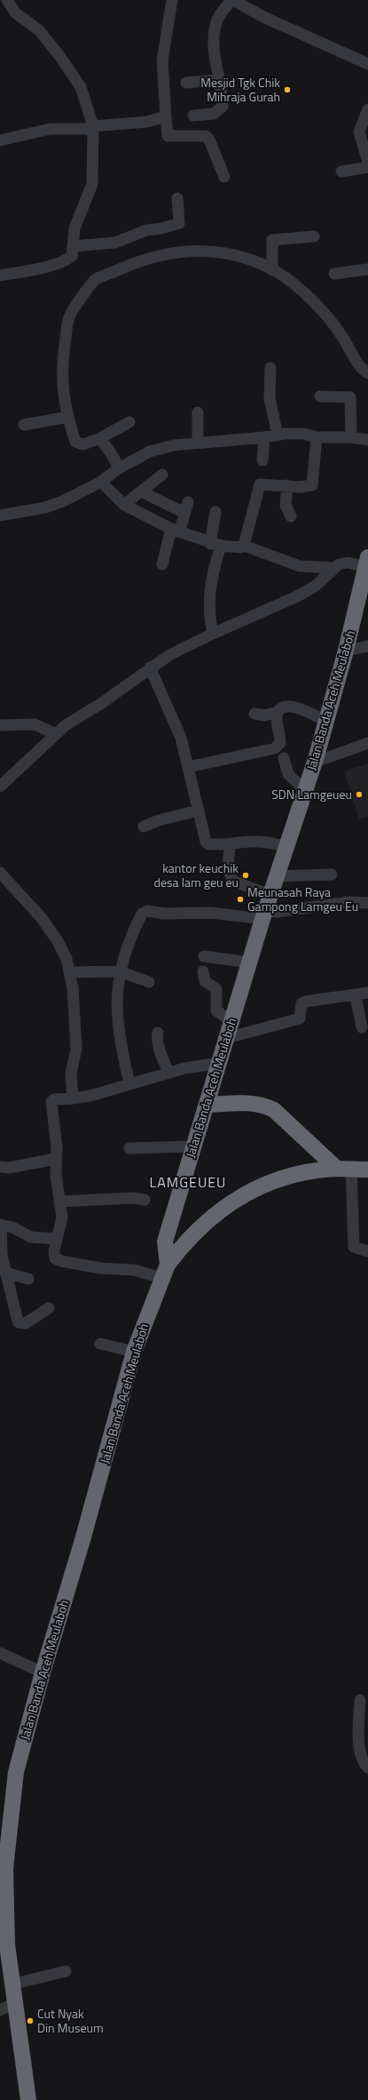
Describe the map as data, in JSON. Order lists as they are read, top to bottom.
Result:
{
  "streets": {
    "highway": ["Jalan Banda Aceh Meulaboh"]
  },
  "districts": ["LAMGEUEU"],
  "places": [
    "Mesjid Tgk Chik Mihraja Gurah",
    "SDN Lamgeueu",
    "kantor keuchik desa lam geu eu",
    "Meunasah Raya Gampong Lamgeu Eu",
    "Cut Nyak Din Museum"
  ]
}
